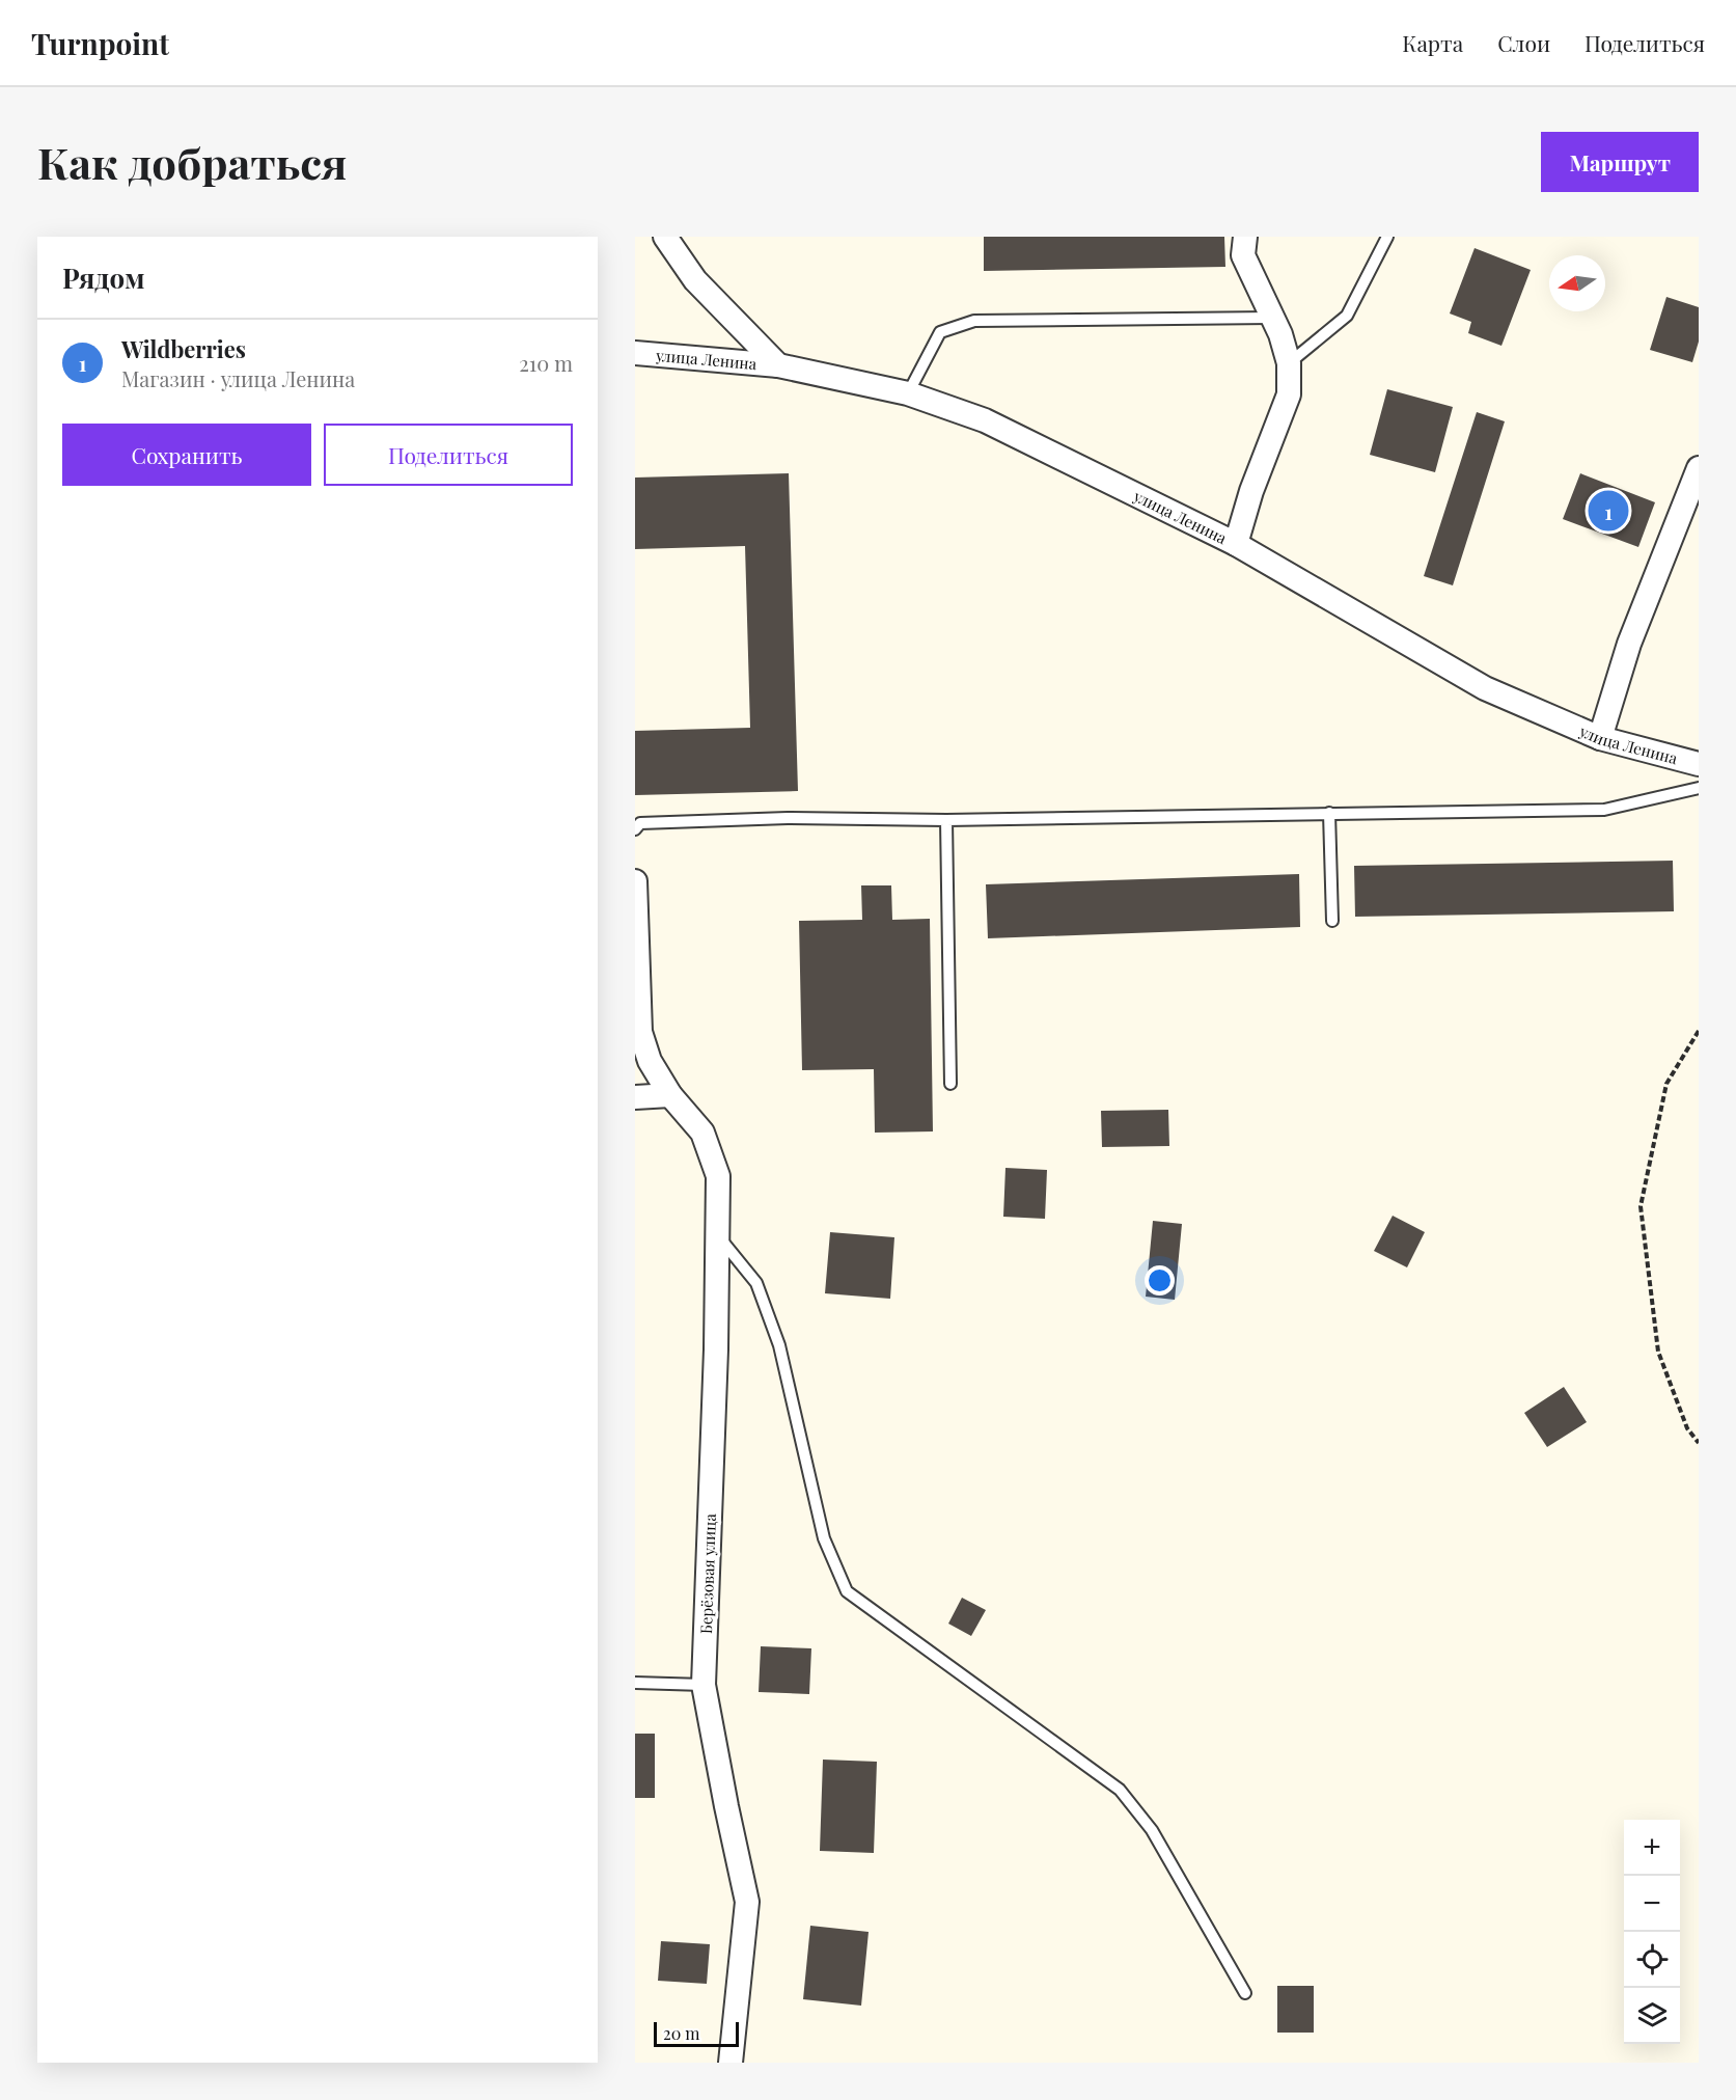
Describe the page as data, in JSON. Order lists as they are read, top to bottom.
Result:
{
  "streets": {
    "street": ["улица Ленина", "Берёзовая улица"]
  },
  "scale_bar": "20 m",
  "north": "left",
  "page": {
    "header": "Turnpoint",
    "nav": ["Карта", "Слои", "Поделиться"],
    "buttons": [
      "Маршрут",
      ["Сохранить", "Поделиться"]
    ],
    "title": "Как добраться",
    "heading": "Рядом",
    "list": [
      {
        "mark": "1",
        "name": "Wildberries",
        "note": "Магазин · улица Ленина",
        "value": "210 m"
      }
    ],
    "pins": "1",
    "map_buttons": ["+", "−"],
    "scale": "20 m"
  }
}
